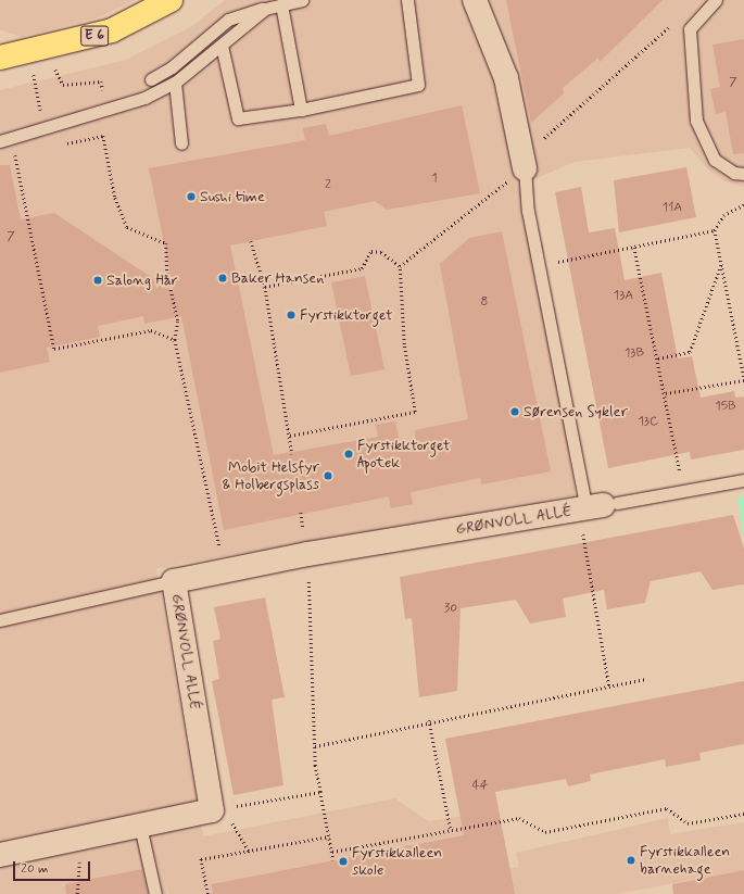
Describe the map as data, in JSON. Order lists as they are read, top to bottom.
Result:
{
  "streets": {
    "highway": ["E 6"],
    "street": ["GRØNVOLL ALLÉ"]
  },
  "places": [
    "Sushi time",
    "Baker Hansen",
    "Salong Hår",
    "Fyrstikktorget",
    "Sørensen Sykler",
    "Fyrstikktorget Apotek",
    "Mobit Helsfyr & Holbergsplass",
    "Fyrstikkalleen barnehage",
    "Fyrstikkalleen skole"
  ],
  "house_numbers": [
    "7",
    "1",
    "2",
    "11A",
    "7",
    "13A",
    "8",
    "13B",
    "15B",
    "13C",
    "30",
    "44"
  ],
  "scale_bar": "20 m"
}
